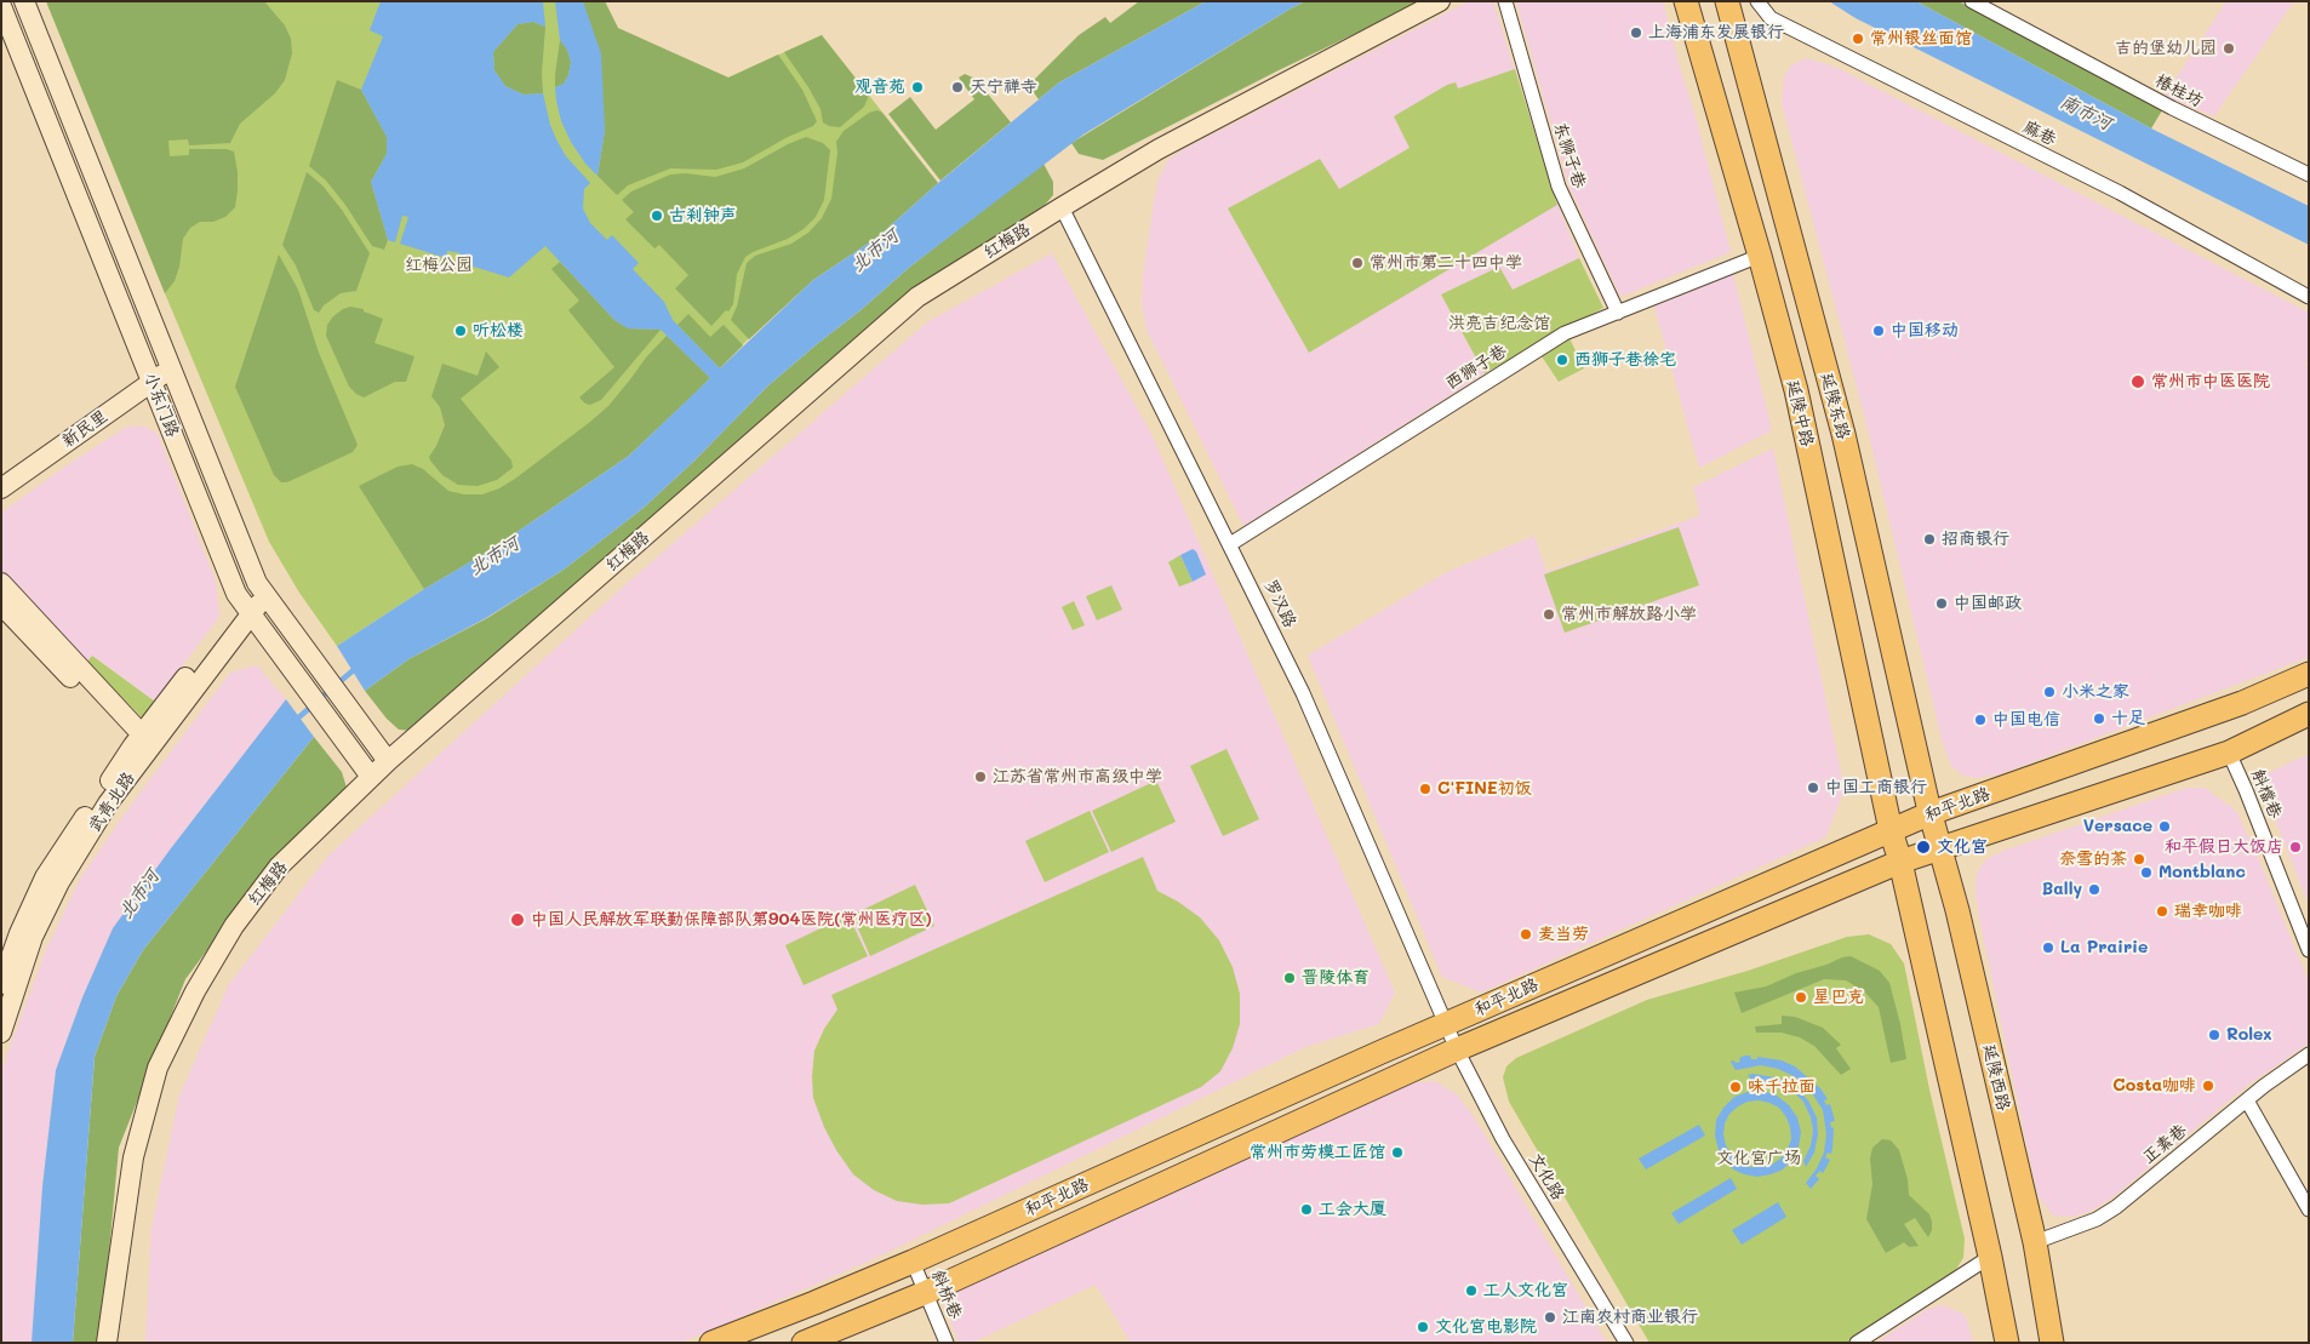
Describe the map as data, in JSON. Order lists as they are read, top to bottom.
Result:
{
  "streets": {
    "main road": [
      "延陵东路",
      "延陵中路",
      "和平北路",
      "延陵西路"
    ],
    "street": [
      "椿桂坊",
      "麻巷",
      "东狮子巷",
      "红梅路",
      "西狮子巷",
      "小东门路",
      "新民里",
      "罗汉路",
      "斛檔巷",
      "武青北路",
      "正素巷",
      "文化路",
      "斜桥巷"
    ]
  },
  "crossings": [
    ["东狮子巷", "西狮子巷"],
    ["红梅路", "小东门路"],
    ["红梅路", "罗汉路"],
    ["西狮子巷", "延陵中路"],
    ["西狮子巷", "罗汉路"],
    ["小东门路", "新民里"],
    ["小东门路", "武青北路"],
    ["延陵东路", "和平北路"],
    ["延陵东路", "延陵西路"],
    ["延陵中路", "和平北路"],
    ["罗汉路", "和平北路"],
    ["罗汉路", "文化路"],
    ["斛檔巷", "和平北路"],
    ["和平北路", "延陵西路"],
    ["和平北路", "文化路"],
    ["和平北路", "斜桥巷"],
    ["延陵西路", "正素巷"]
  ],
  "water": ["南市河", "北市河"],
  "parks": ["红梅公园", "洪亮吉纪念馆", "文化宫广场"],
  "places": [
    "上海浦东发展银行",
    "常州银丝面馆",
    "吉的堡幼儿园",
    "观音苑",
    "天宁禅寺",
    "古刹钟声",
    "常州市第二十四中学",
    "听松楼",
    "中国移动",
    "西狮子巷徐宅",
    "常州市中医医院",
    "招商银行",
    "中国邮政",
    "常州市解放路小学",
    "小米之家",
    "十足",
    "中国电信",
    "江苏省常州市高级中学",
    "中国工商银行",
    "C'FINE初饭",
    "Versace",
    "文化宫",
    "和平假日大饭店",
    "奈雪的茶",
    "Montblanc",
    "Bally",
    "瑞幸咖啡",
    "中国人民解放军联勤保障部队第904医院(常州医疗区)",
    "麦当劳",
    "La Prairie",
    "晋陵体育",
    "星巴克",
    "Rolex",
    "Costa咖啡",
    "味千拉面",
    "常州市劳模工匠馆",
    "工会大厦",
    "工人文化宫",
    "江南农村商业银行",
    "文化宫电影院"
  ]
}
